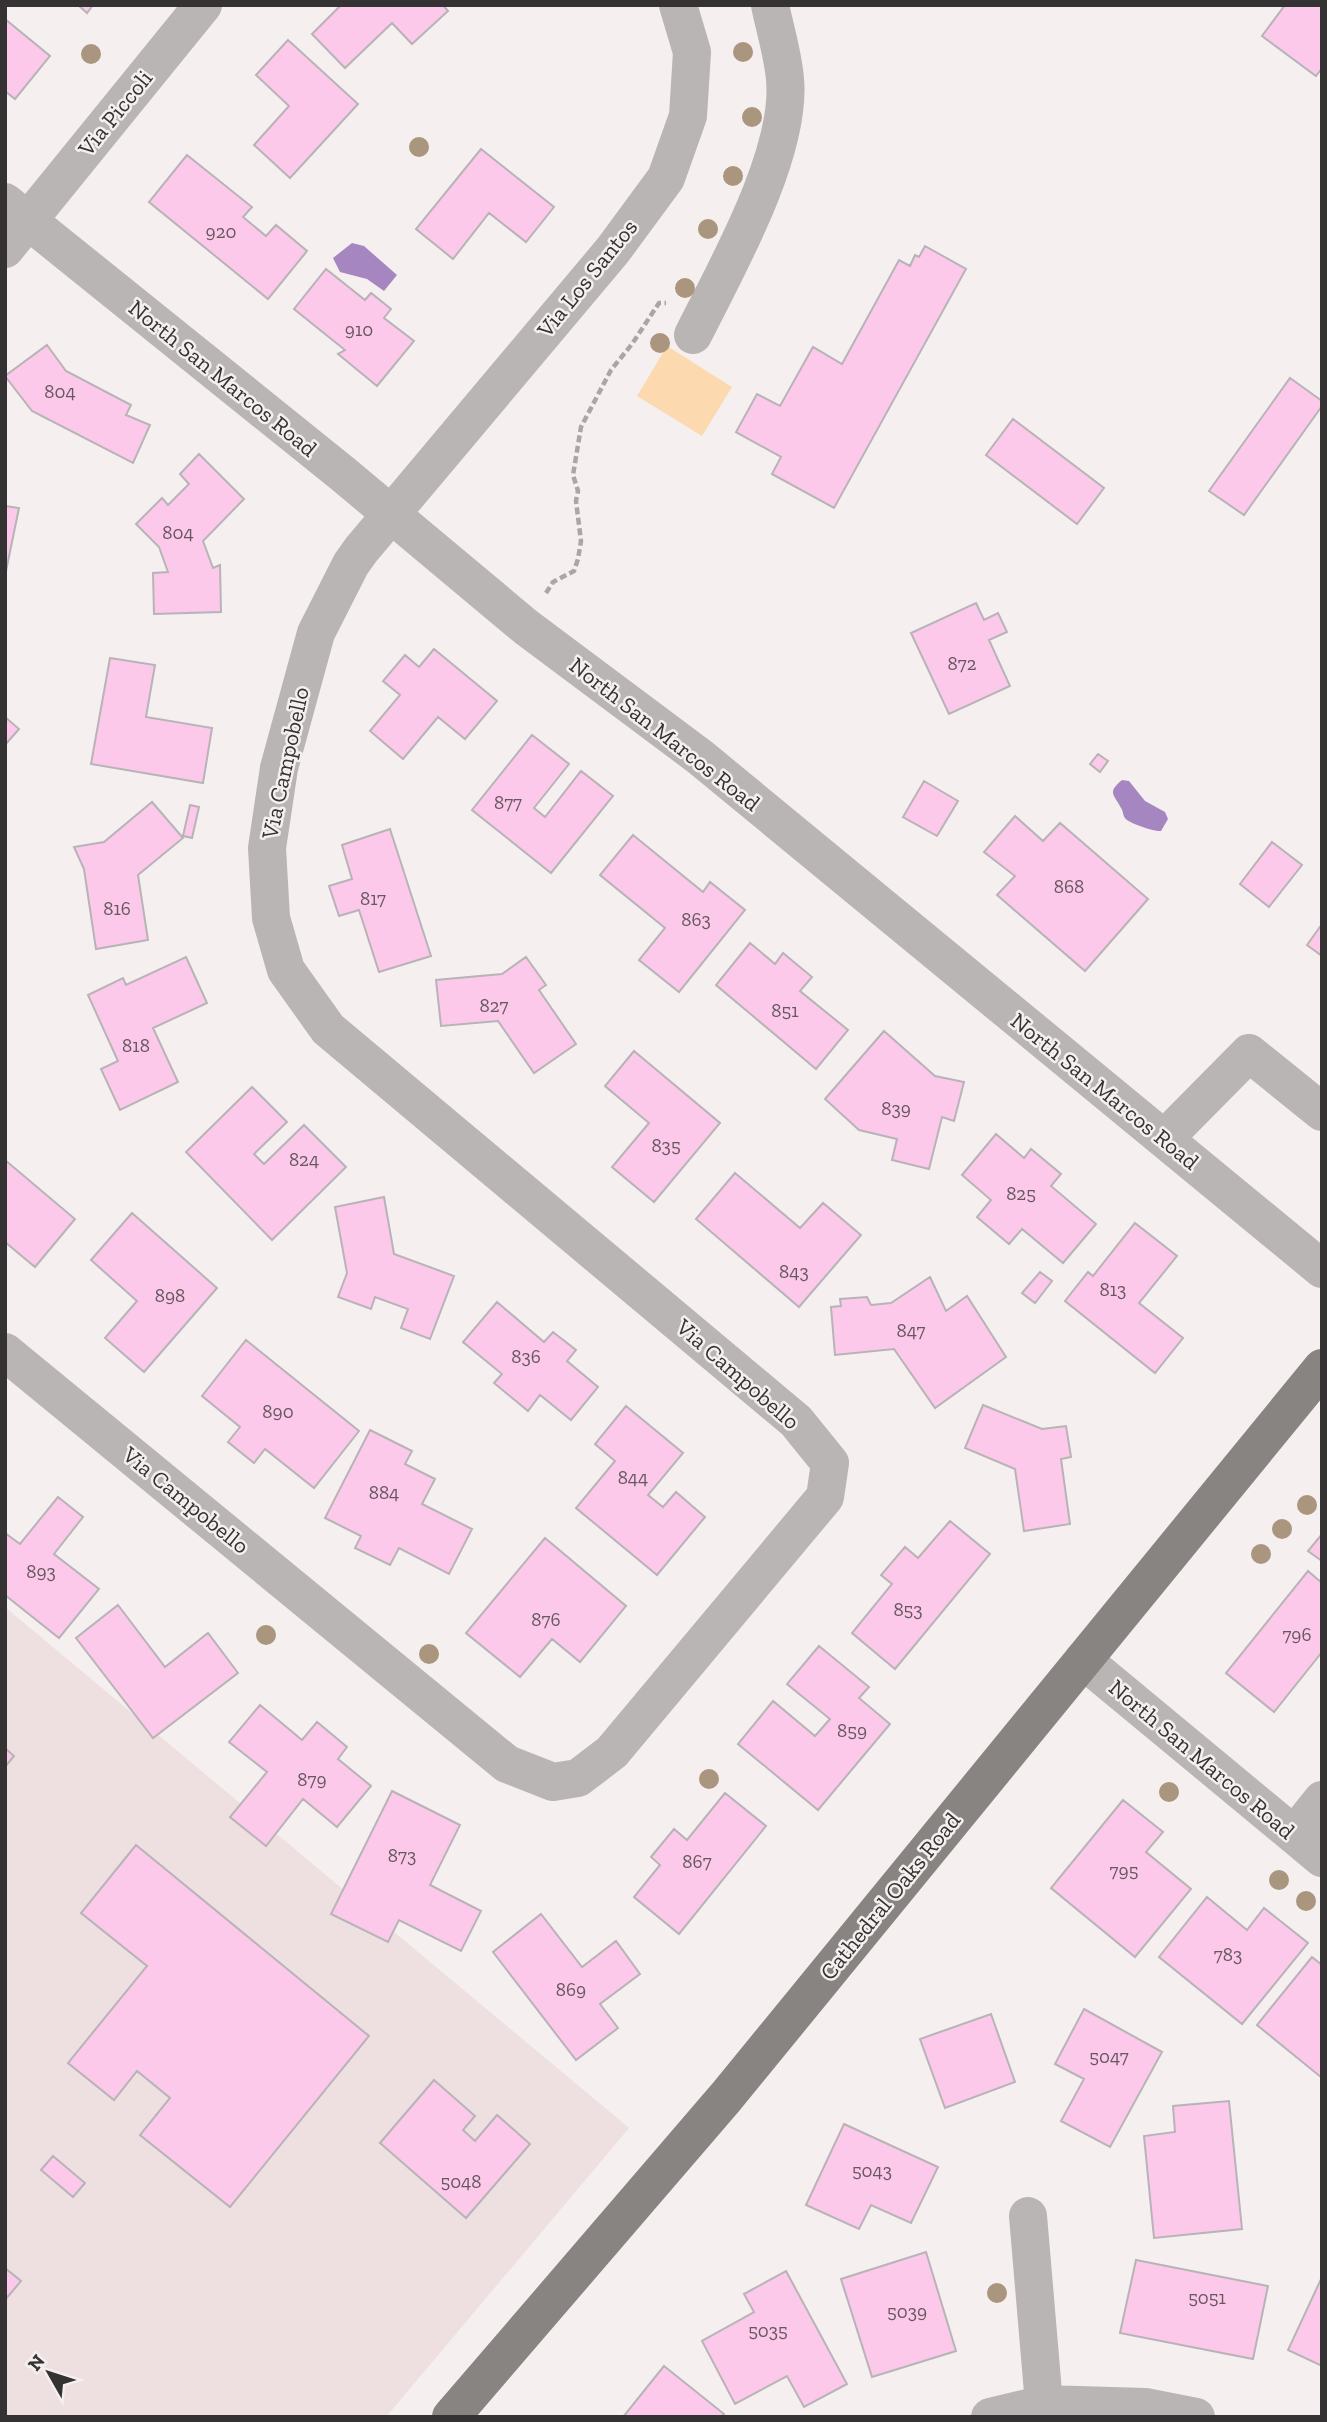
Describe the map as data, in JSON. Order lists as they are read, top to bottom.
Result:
{
  "streets": {
    "main road": ["Cathedral Oaks Road"],
    "street": [
      "Via Piccoli",
      "Via Los Santos",
      "North San Marcos Road",
      "Via Campobello"
    ]
  },
  "crossings": [
    ["Via Piccoli", "North San Marcos Road"],
    ["Via Los Santos", "North San Marcos Road"],
    ["Via Los Santos", "Via Campobello"],
    ["North San Marcos Road", "Via Campobello"],
    ["North San Marcos Road", "Cathedral Oaks Road"]
  ],
  "house_numbers": [
    "920",
    "910",
    "804",
    "804",
    "872",
    "877",
    "868",
    "817",
    "816",
    "863",
    "827",
    "851",
    "818",
    "839",
    "835",
    "824",
    "825",
    "843",
    "813",
    "898",
    "847",
    "836",
    "890",
    "844",
    "884",
    "893",
    "853",
    "876",
    "796",
    "859",
    "879",
    "873",
    "867",
    "795",
    "783",
    "869",
    "5047",
    "5043",
    "5048",
    "5051",
    "5039",
    "5035"
  ],
  "north": "top left"
}
